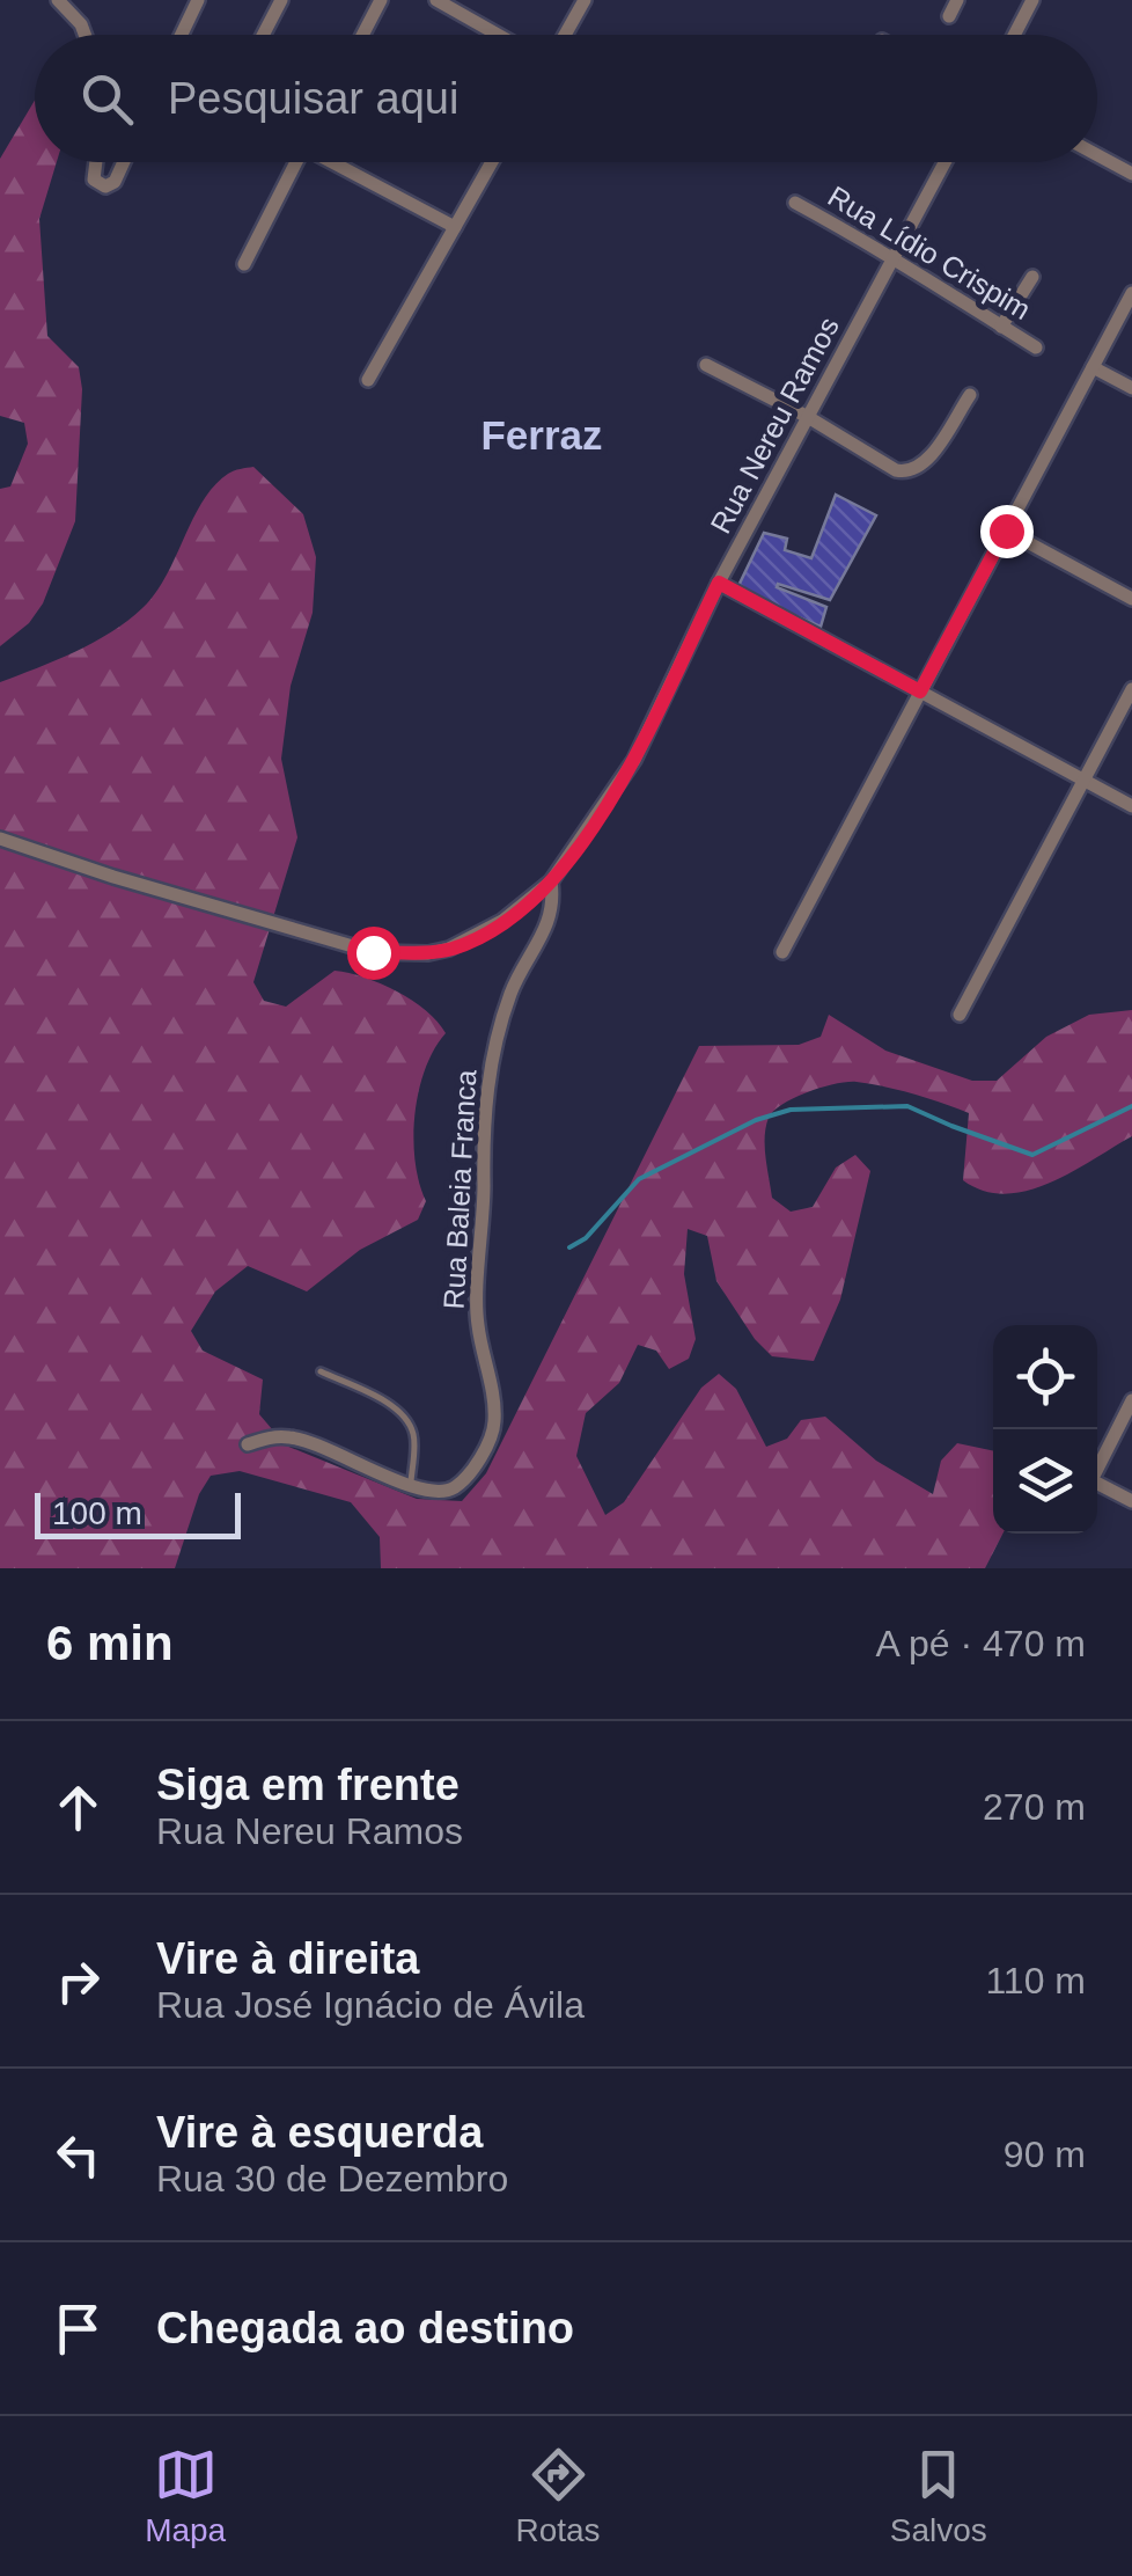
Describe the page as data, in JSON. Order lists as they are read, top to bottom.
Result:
{
  "streets": {
    "street": ["Rua Lídio Crispim", "Rua Nereu Ramos", "Rua Baleia Franca"]
  },
  "crossings": [
    ["Rua Lídio Crispim", "Rua Nereu Ramos"],
    ["Rua Nereu Ramos", "Rua Baleia Franca"]
  ],
  "districts": ["Ferraz"],
  "scale_bar": "100 m",
  "page": {
    "search": "Pesquisar aqui",
    "scale": "100 m",
    "heading": ["6 min", "A pé · 470 m"],
    "list": [
      ["Siga em frente", "Rua Nereu Ramos", "270 m"],
      ["Vire à direita", "Rua José Ignácio de Ávila", "110 m"],
      ["Vire à esquerda", "Rua 30 de Dezembro", "90 m"],
      "Chegada ao destino"
    ],
    "nav": ["Mapa", "Rotas", "Salvos"]
  }
}
